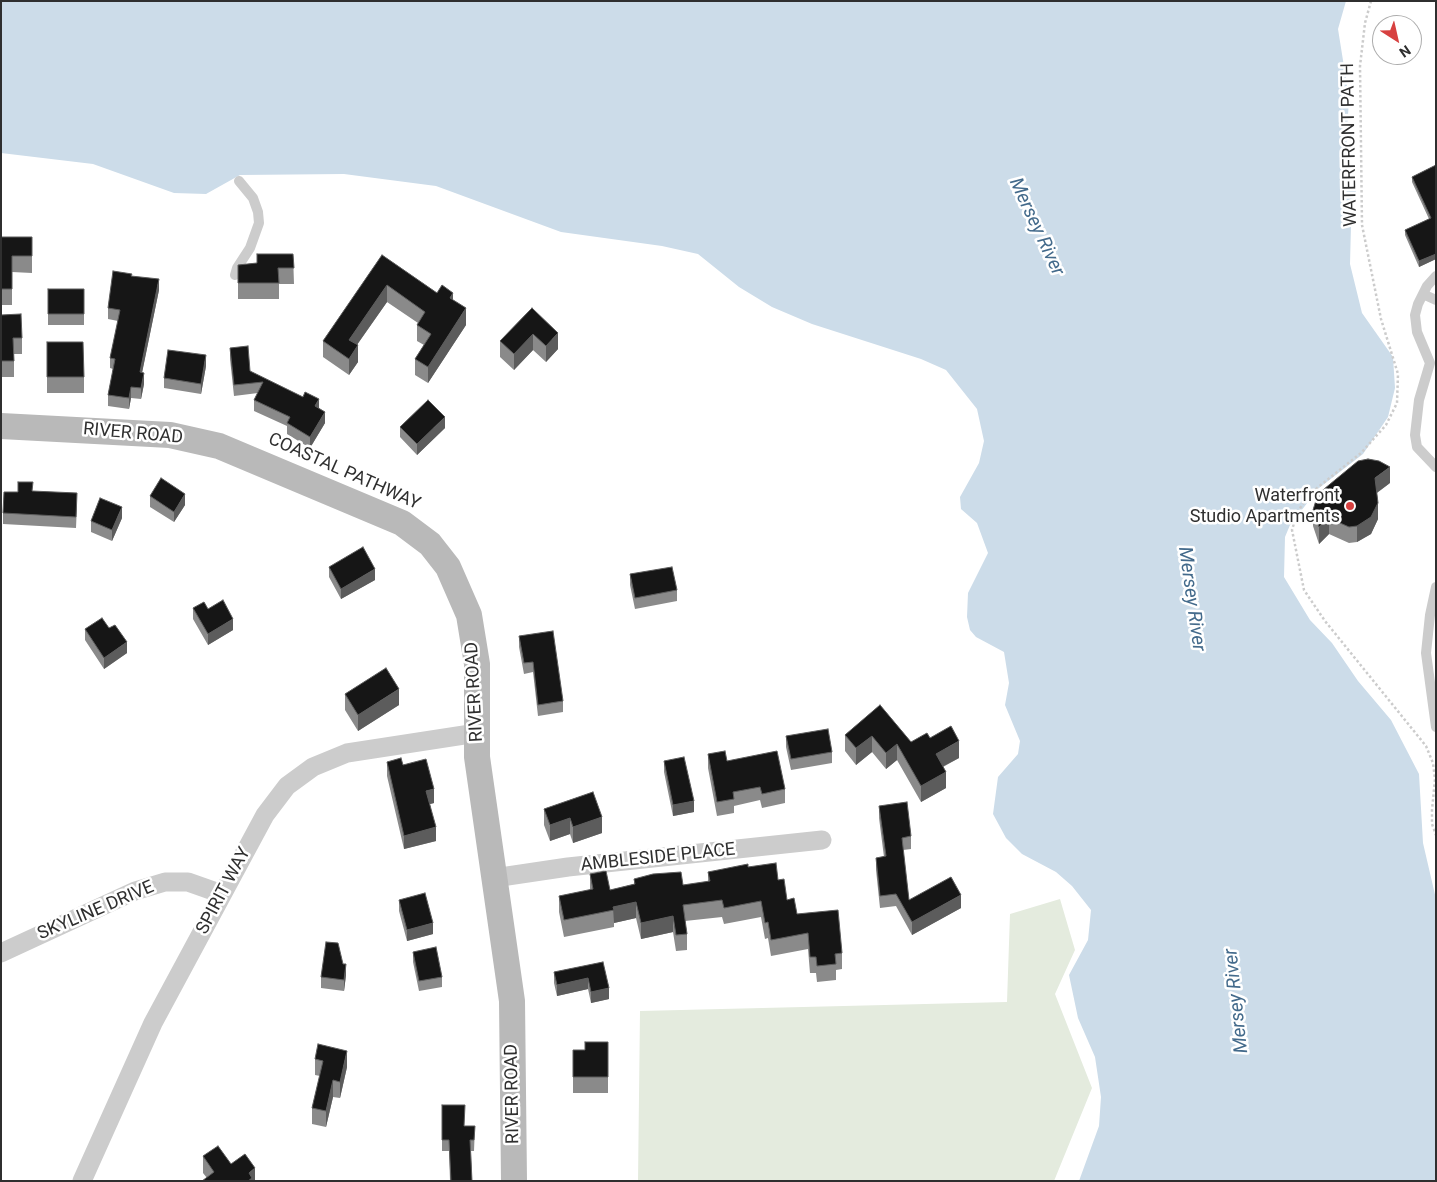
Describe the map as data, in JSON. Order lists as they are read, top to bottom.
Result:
{
  "streets": {
    "main road": ["RIVER ROAD"],
    "street": ["AMBLESIDE PLACE", "SPIRIT WAY", "SKYLINE DRIVE"],
    "path": ["WATERFRONT PATH"]
  },
  "crossings": [
    ["RIVER ROAD", "AMBLESIDE PLACE"],
    ["RIVER ROAD", "SPIRIT WAY"],
    ["SPIRIT WAY", "SKYLINE DRIVE"]
  ],
  "water": ["Mersey River"],
  "places": ["Waterfront Studio Apartments"],
  "north": "bottom right"
}
